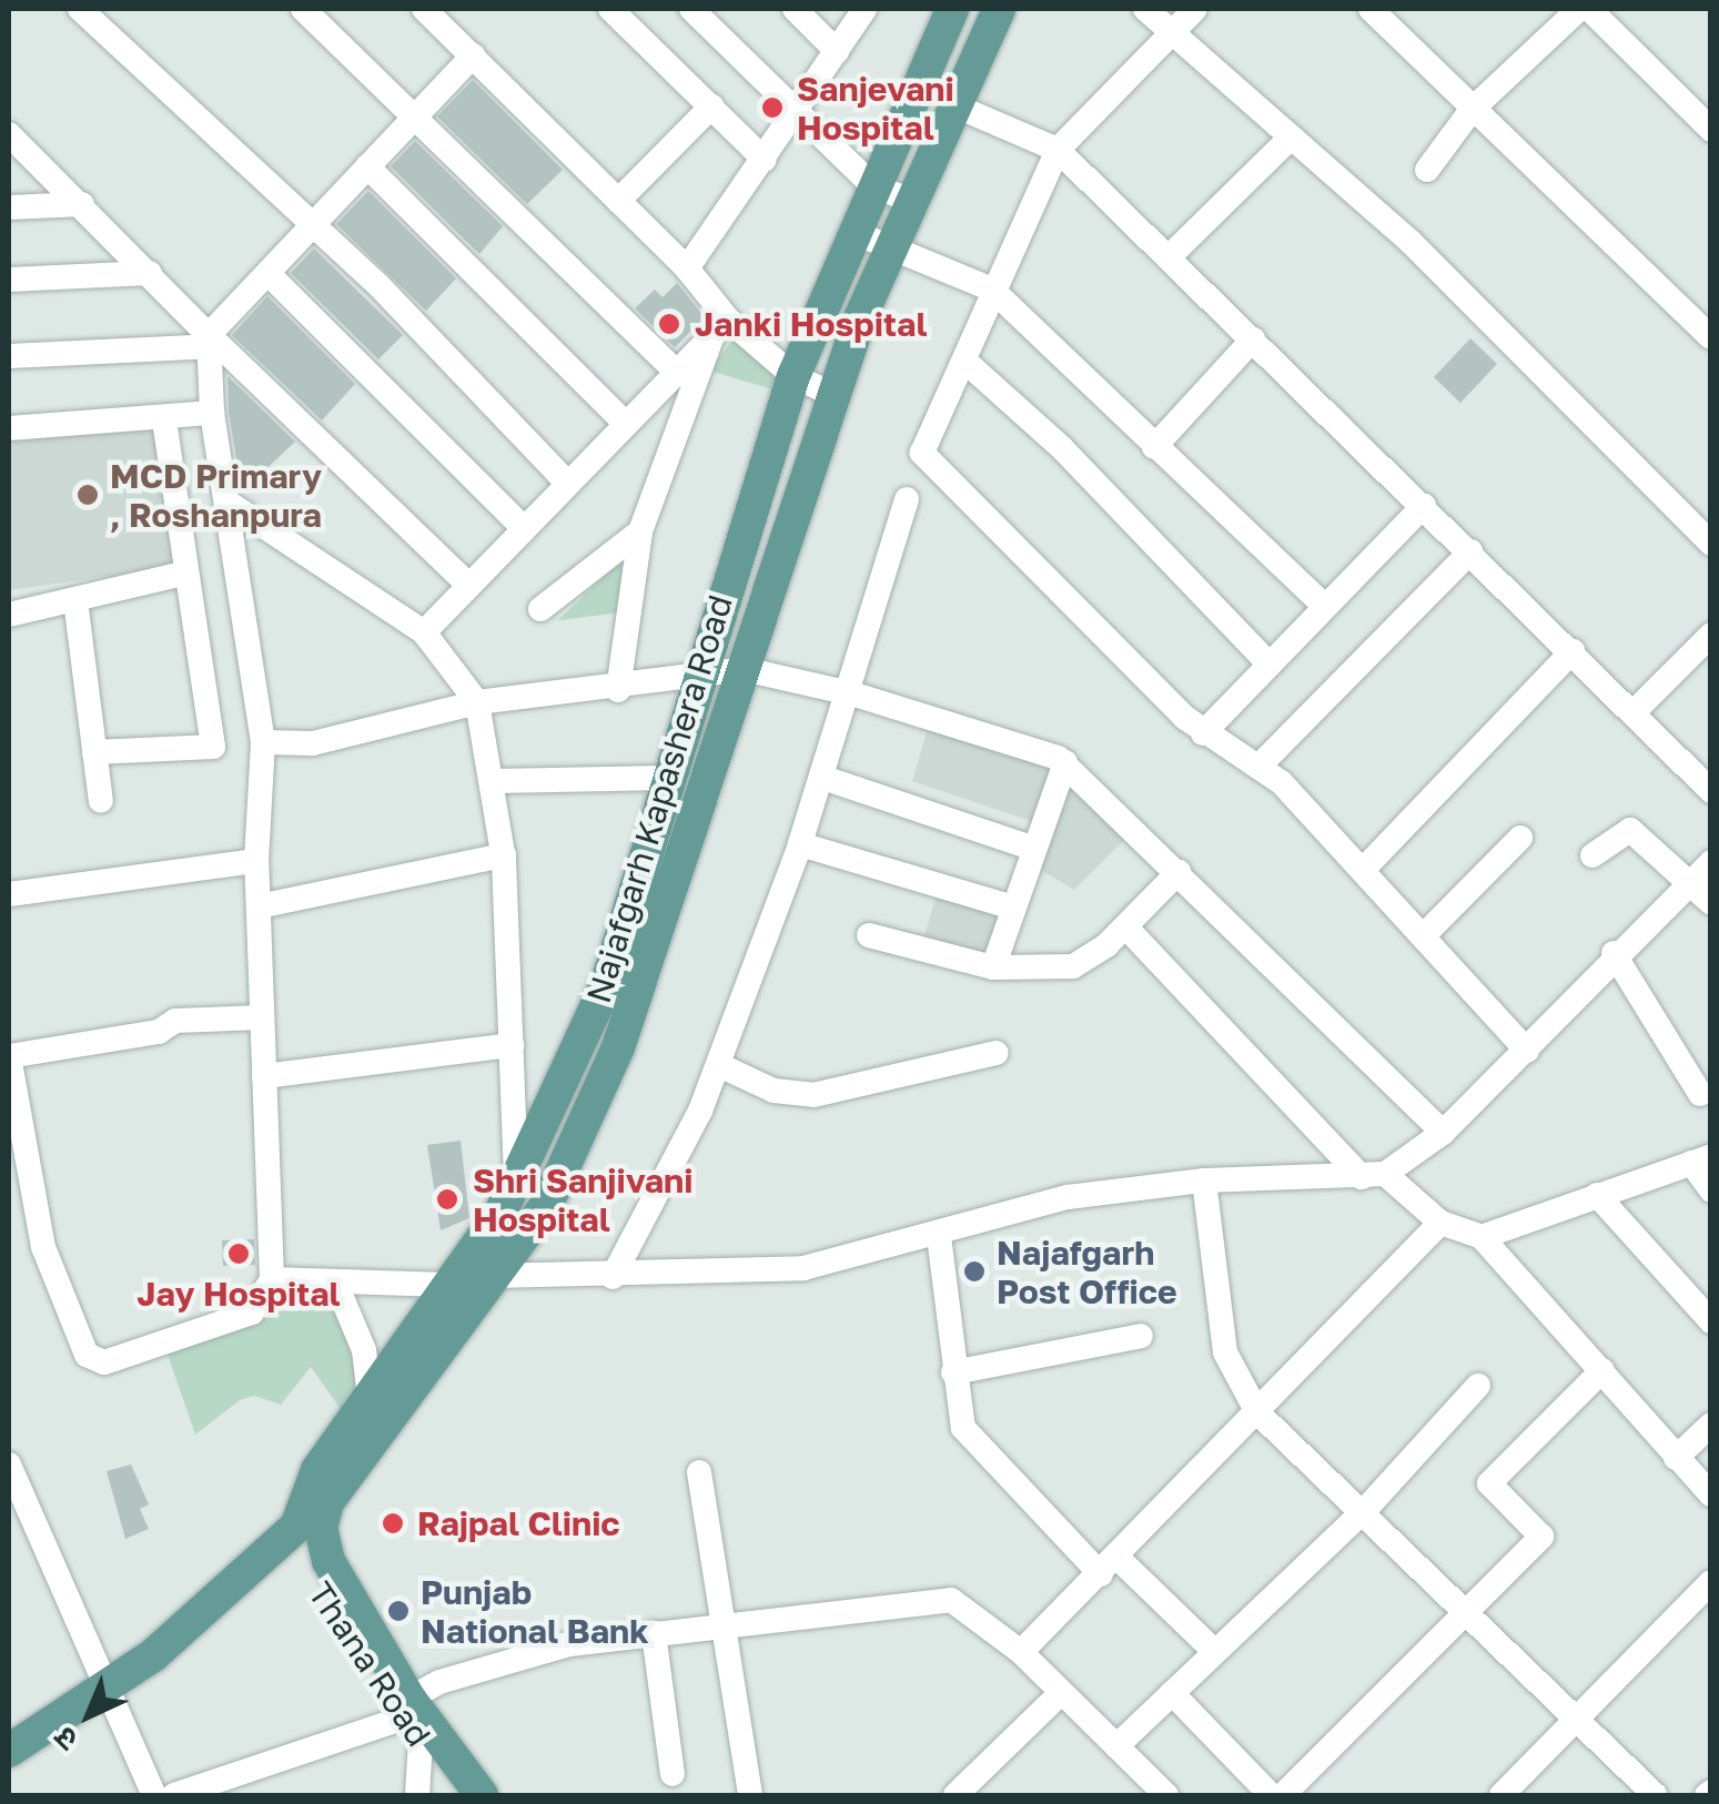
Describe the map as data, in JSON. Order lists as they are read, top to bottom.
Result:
{
  "streets": {
    "main road": ["Najafgarh Kapashera Road", "Thana Road"]
  },
  "crossings": [
    ["Najafgarh Kapashera Road", "Thana Road"]
  ],
  "places": [
    "Sanjevani Hospital",
    "Janki Hospital",
    "MCD Primary , Roshanpura",
    "Shri Sanjivani Hospital",
    "Jay Hospital",
    "Najafgarh Post Office",
    "Rajpal Clinic",
    "Punjab National Bank"
  ],
  "north": "bottom left"
}
